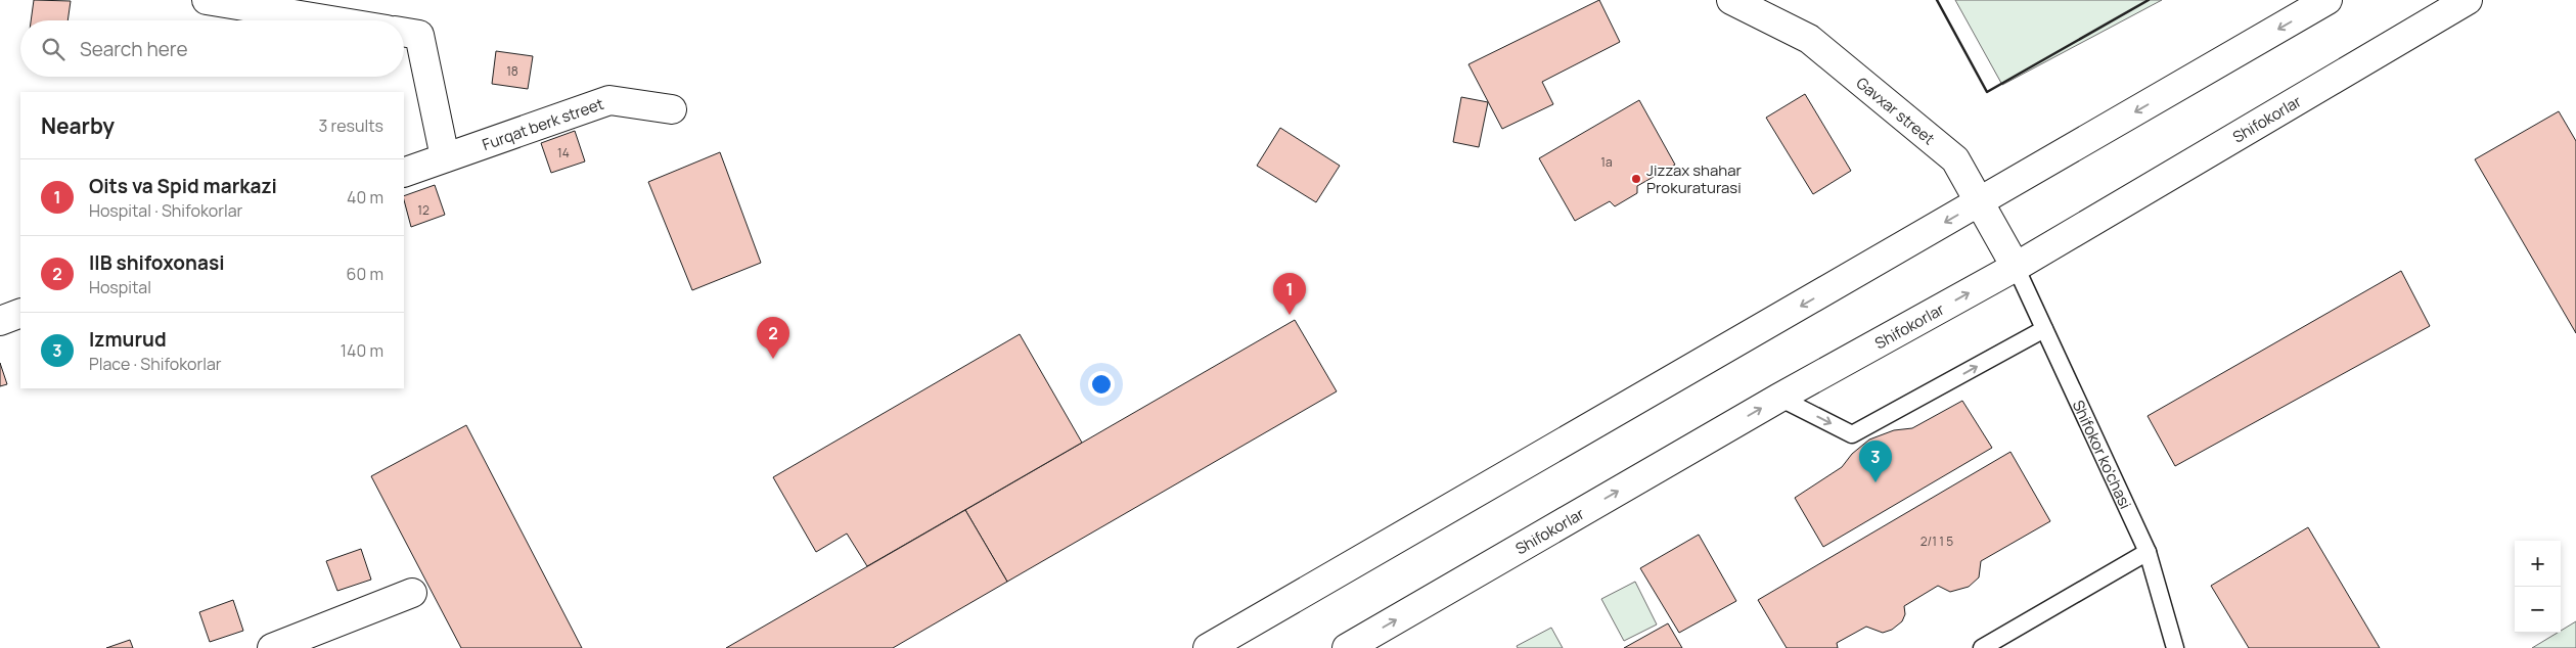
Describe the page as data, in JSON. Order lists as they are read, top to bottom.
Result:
{
  "streets": {
    "main road": ["Gavxar street", "Shifokorlar", "Furqat berk street"],
    "lane": ["Shifokor ko'chasi"]
  },
  "crossings": [
    ["Gavxar street", "Shifokorlar"],
    ["Gavxar street", "Shifokor ko'chasi"],
    ["Shifokorlar", "Shifokor ko'chasi"]
  ],
  "places": ["Jizzax shahar Prokuraturasi"],
  "house_numbers": [
    "18",
    "14",
    "1a",
    "12",
    "2/1 1 5"
  ],
  "page": {
    "search": "Search here",
    "heading": ["Nearby", "3 results"],
    "list": [
      {
        "mark": "1",
        "name": "Oits va Spid markazi",
        "note": "Hospital · Shifokorlar",
        "value": "40 m"
      },
      {
        "mark": "2",
        "name": "IIB shifoxonasi",
        "note": "Hospital",
        "value": "60 m"
      },
      {
        "mark": "3",
        "name": "Izmurud",
        "note": "Place · Shifokorlar",
        "value": "140 m"
      }
    ],
    "pins": ["1", "2", "3"],
    "map_buttons": ["+", "−"]
  }
}
